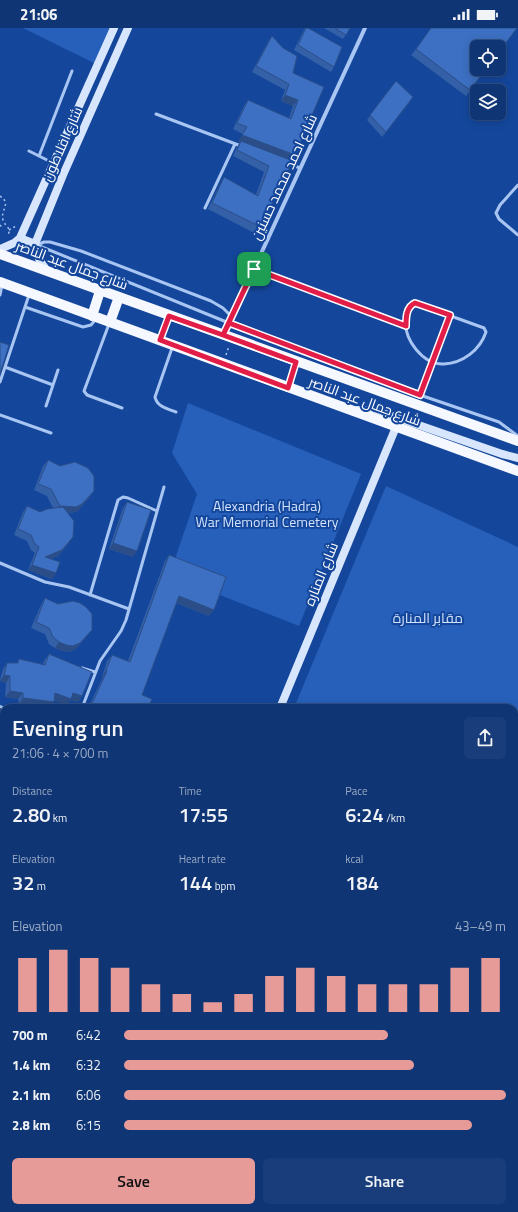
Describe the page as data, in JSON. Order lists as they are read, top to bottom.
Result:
{
  "streets": {
    "main road": ["شارع جمال عبد الناصر"],
    "street": ["شارع افلاطون", "شارع احمد محمد حسنين", "شارع المناره"]
  },
  "crossings": [
    ["شارع احمد محمد حسنين", "شارع جمال عبد الناصر"],
    ["شارع جمال عبد الناصر", "شارع المناره"]
  ],
  "parks": ["Alexandria (Hadra) War Memorial Cemetery", "مقابر المنارة"],
  "page": {
    "status": "21:06",
    "heading": ["Evening run", "21:06 · 4 × 700 m"],
    "stats": [
      ["Distance", "2.80 km"],
      ["Time", "17:55"],
      ["Pace", "6:24 /km"],
      ["Elevation", "32 m"],
      ["Heart rate", "144 bpm"],
      ["kcal", "184"]
    ],
    "chart": ["Elevation", "43–49 m"],
    "list": [
      {
        "name": "700 m",
        "note": "6:42"
      },
      {
        "name": "1.4 km",
        "note": "6:32"
      },
      {
        "name": "2.1 km",
        "note": "6:06"
      },
      {
        "name": "2.8 km",
        "note": "6:15"
      }
    ],
    "buttons": ["Save", "Share"]
  }
}
